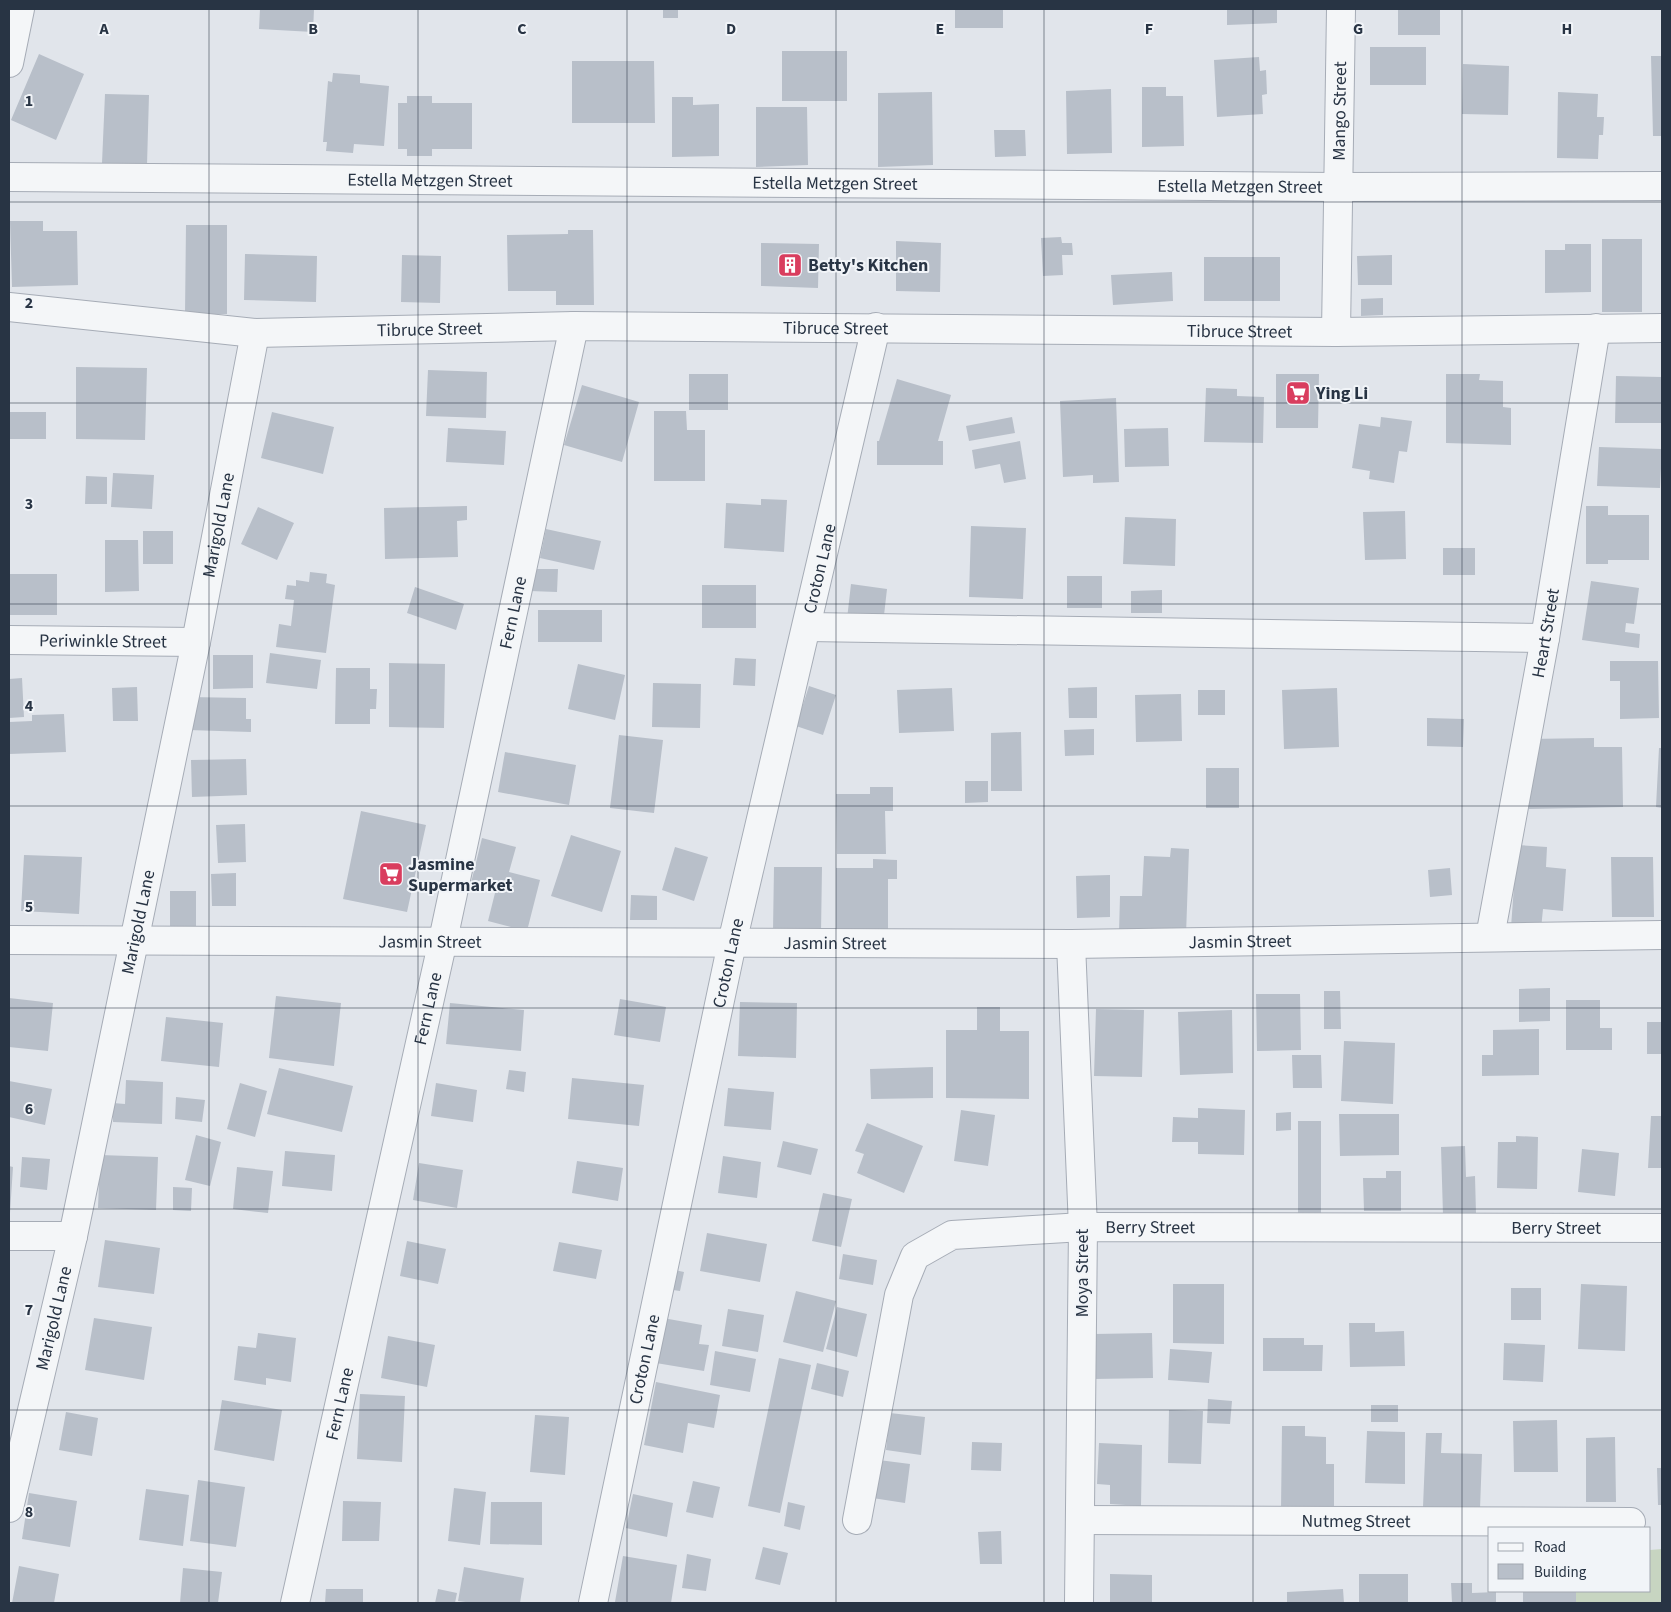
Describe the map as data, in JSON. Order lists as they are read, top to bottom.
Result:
{
  "streets": {
    "street": [
      "Mango Street",
      "Estella Metzgen Street",
      "Tibruce Street",
      "Marigold Lane",
      "Croton Lane",
      "Fern Lane",
      "Heart Street",
      "Periwinkle Street",
      "Jasmin Street",
      "Berry Street",
      "Moya Street",
      "Nutmeg Street"
    ]
  },
  "crossings": [
    ["Mango Street", "Estella Metzgen Street"],
    ["Mango Street", "Tibruce Street"],
    ["Tibruce Street", "Marigold Lane"],
    ["Tibruce Street", "Croton Lane"],
    ["Tibruce Street", "Fern Lane"],
    ["Tibruce Street", "Heart Street"],
    ["Marigold Lane", "Periwinkle Street"],
    ["Marigold Lane", "Jasmin Street"],
    ["Croton Lane", "Jasmin Street"],
    ["Fern Lane", "Jasmin Street"],
    ["Heart Street", "Jasmin Street"],
    ["Jasmin Street", "Moya Street"],
    ["Berry Street", "Moya Street"],
    ["Moya Street", "Nutmeg Street"]
  ],
  "places": {
    "building": ["Betty's Kitchen"],
    "supermarket": ["Ying Li", "Jasmine Supermarket"]
  },
  "legend": ["Road", "Building"],
  "grid": {
    "columns": [
      "A",
      "B",
      "C",
      "D",
      "E",
      "F",
      "G",
      "H"
    ],
    "rows": [
      "1",
      "2",
      "3",
      "4",
      "5",
      "6",
      "7",
      "8"
    ]
  }
}
